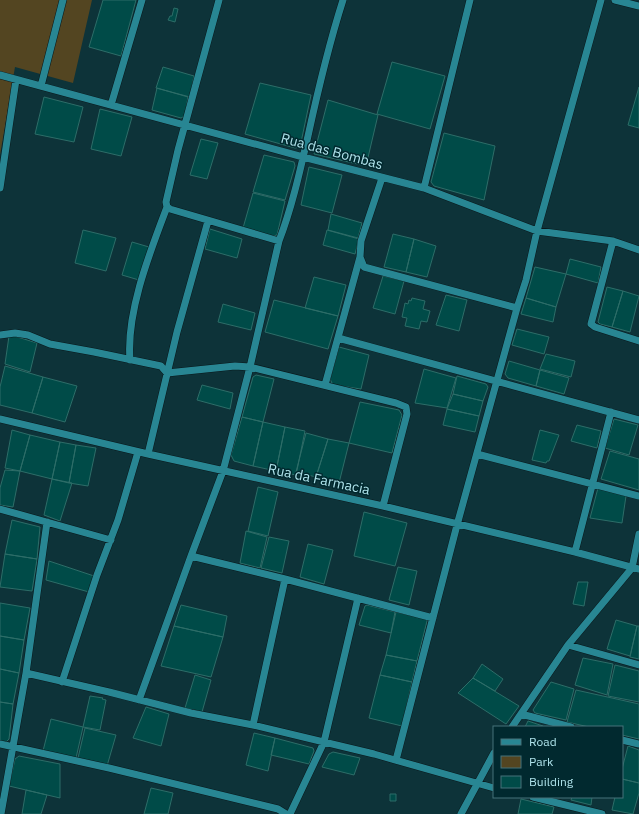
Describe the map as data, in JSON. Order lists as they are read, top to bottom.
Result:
{
  "streets": {
    "street": ["Rua das Bombas", "Rua da Farmacia"]
  },
  "legend": ["Road", "Park", "Building"]
}
